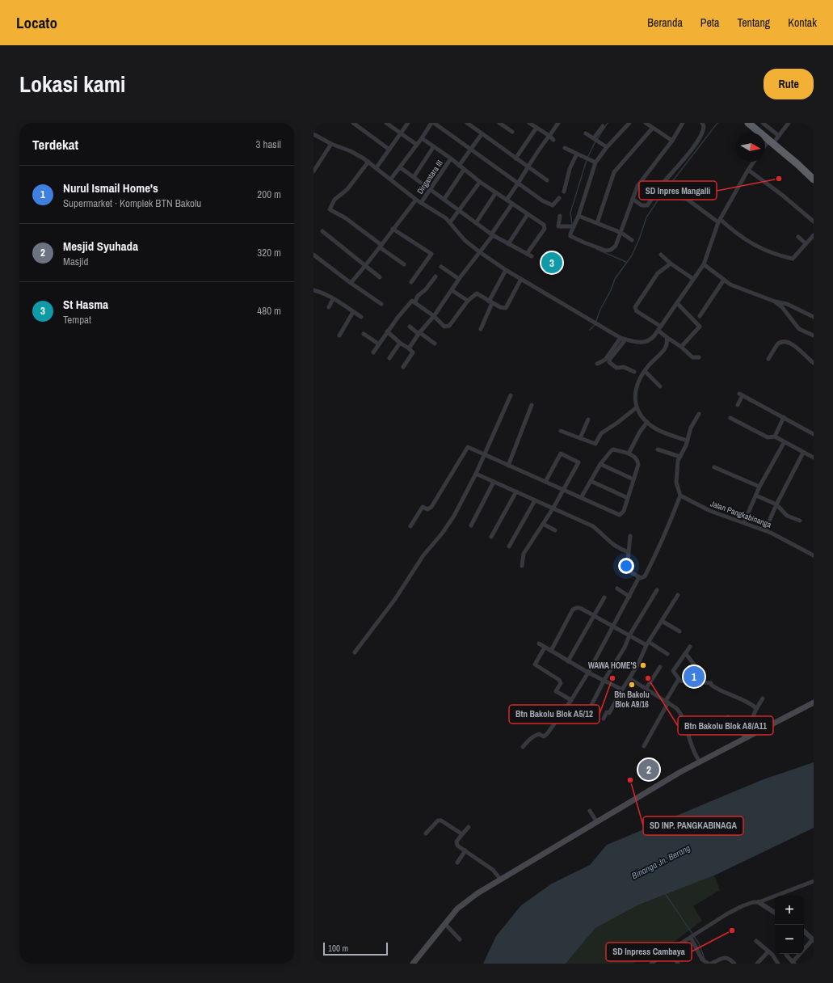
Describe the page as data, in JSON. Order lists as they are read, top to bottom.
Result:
{
  "streets": {
    "street": ["Dirgantara III", "Jalan Pangkabinanga"]
  },
  "water": ["Binanga Jn. Berang"],
  "places": [
    "SD Inpres Mangalli",
    "WAWA HOME'S",
    "Btn Bakolu Blok A5/12",
    "Btn Bakolu Blok A8/A11",
    "Btn Bakolu Blok A9/16",
    "SD INP. PANGKABINAGA",
    "SD Inpress Cambaya"
  ],
  "scale_bar": "100 m",
  "north": "right",
  "page": {
    "header": "Locato",
    "nav": [
      "Beranda",
      "Peta",
      "Tentang",
      "Kontak"
    ],
    "title": "Lokasi kami",
    "buttons": "Rute",
    "heading": ["Terdekat", "3 hasil"],
    "list": [
      {
        "mark": "1",
        "name": "Nurul Ismail Home's",
        "note": "Supermarket · Komplek BTN Bakolu",
        "value": "200 m"
      },
      {
        "mark": "2",
        "name": "Mesjid Syuhada",
        "note": "Masjid",
        "value": "320 m"
      },
      {
        "mark": "3",
        "name": "St Hasma",
        "note": "Tempat",
        "value": "480 m"
      }
    ],
    "pins": ["3", "1", "2"],
    "map_buttons": ["+", "−"],
    "scale": "100 m"
  }
}
